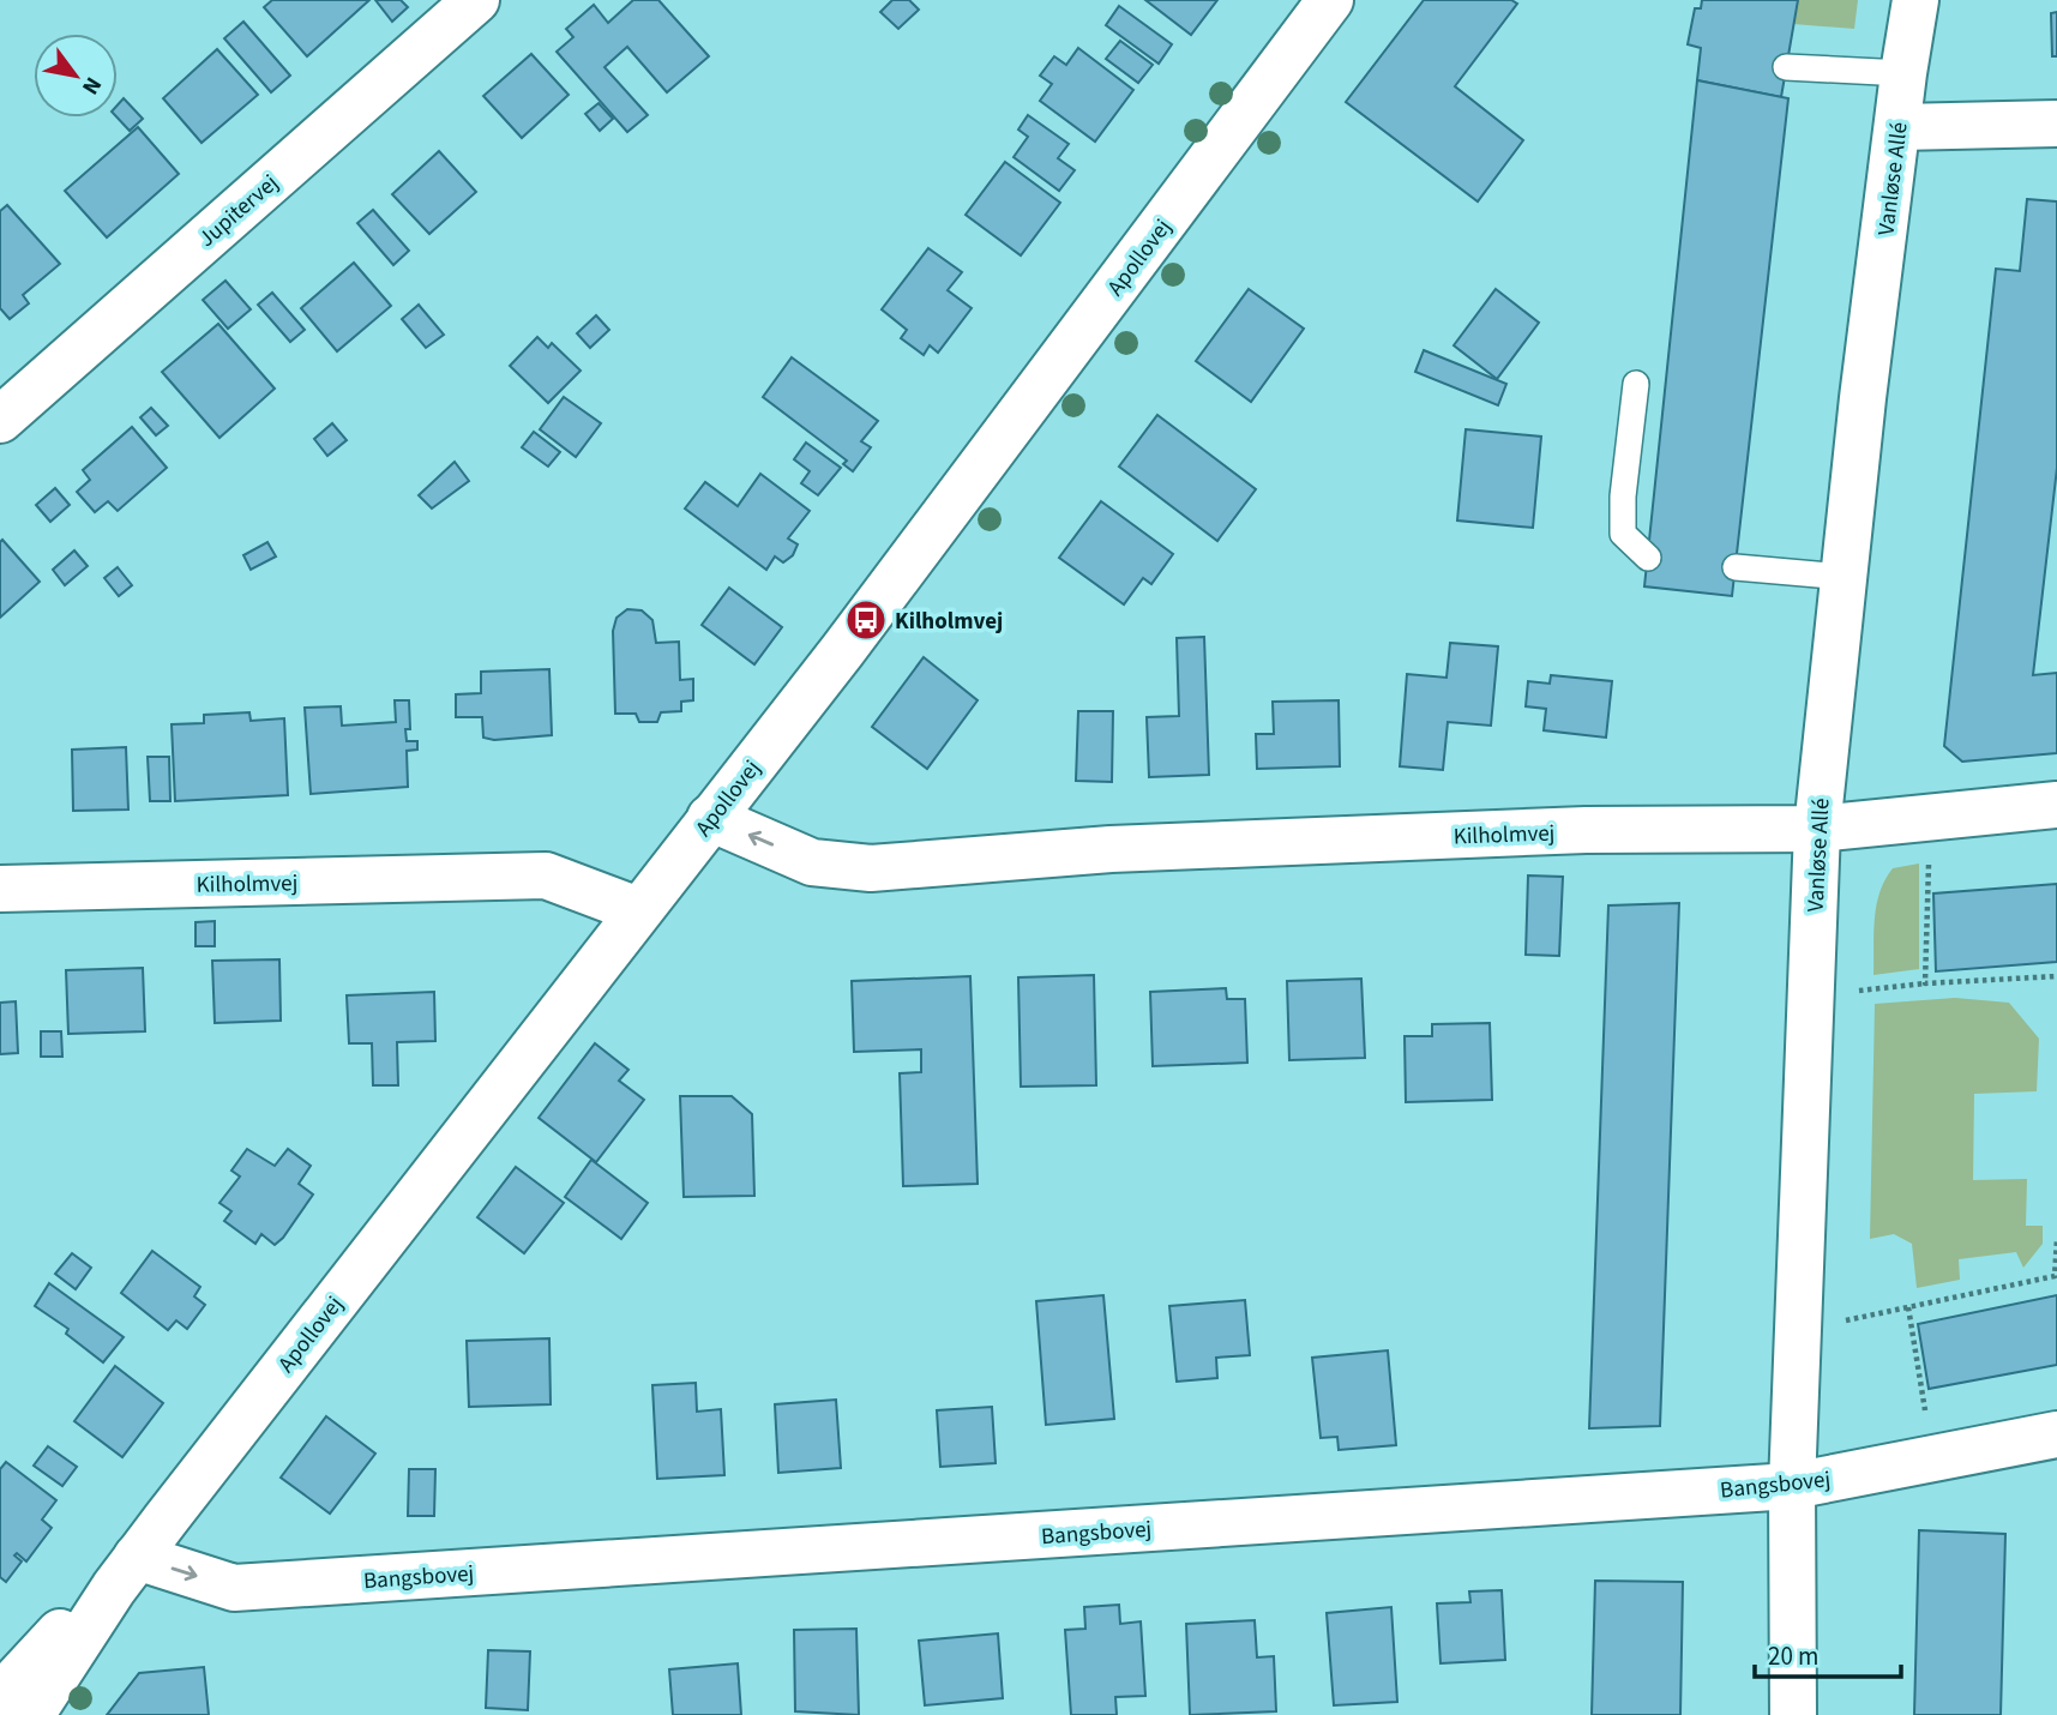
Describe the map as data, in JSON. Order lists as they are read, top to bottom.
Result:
{
  "streets": {
    "street": [
      "Vanløse Allé",
      "Jupitervej",
      "Apollovej",
      "Kilholmvej",
      "Bangsbovej"
    ]
  },
  "crossings": [
    ["Vanløse Allé", "Kilholmvej"],
    ["Vanløse Allé", "Bangsbovej"],
    ["Apollovej", "Kilholmvej"],
    ["Apollovej", "Bangsbovej"]
  ],
  "one_way": ["Kilholmvej", "Bangsbovej"],
  "places": {
    "bus stop": ["Kilholmvej"]
  },
  "scale_bar": "20 m",
  "north": "bottom right"
}
